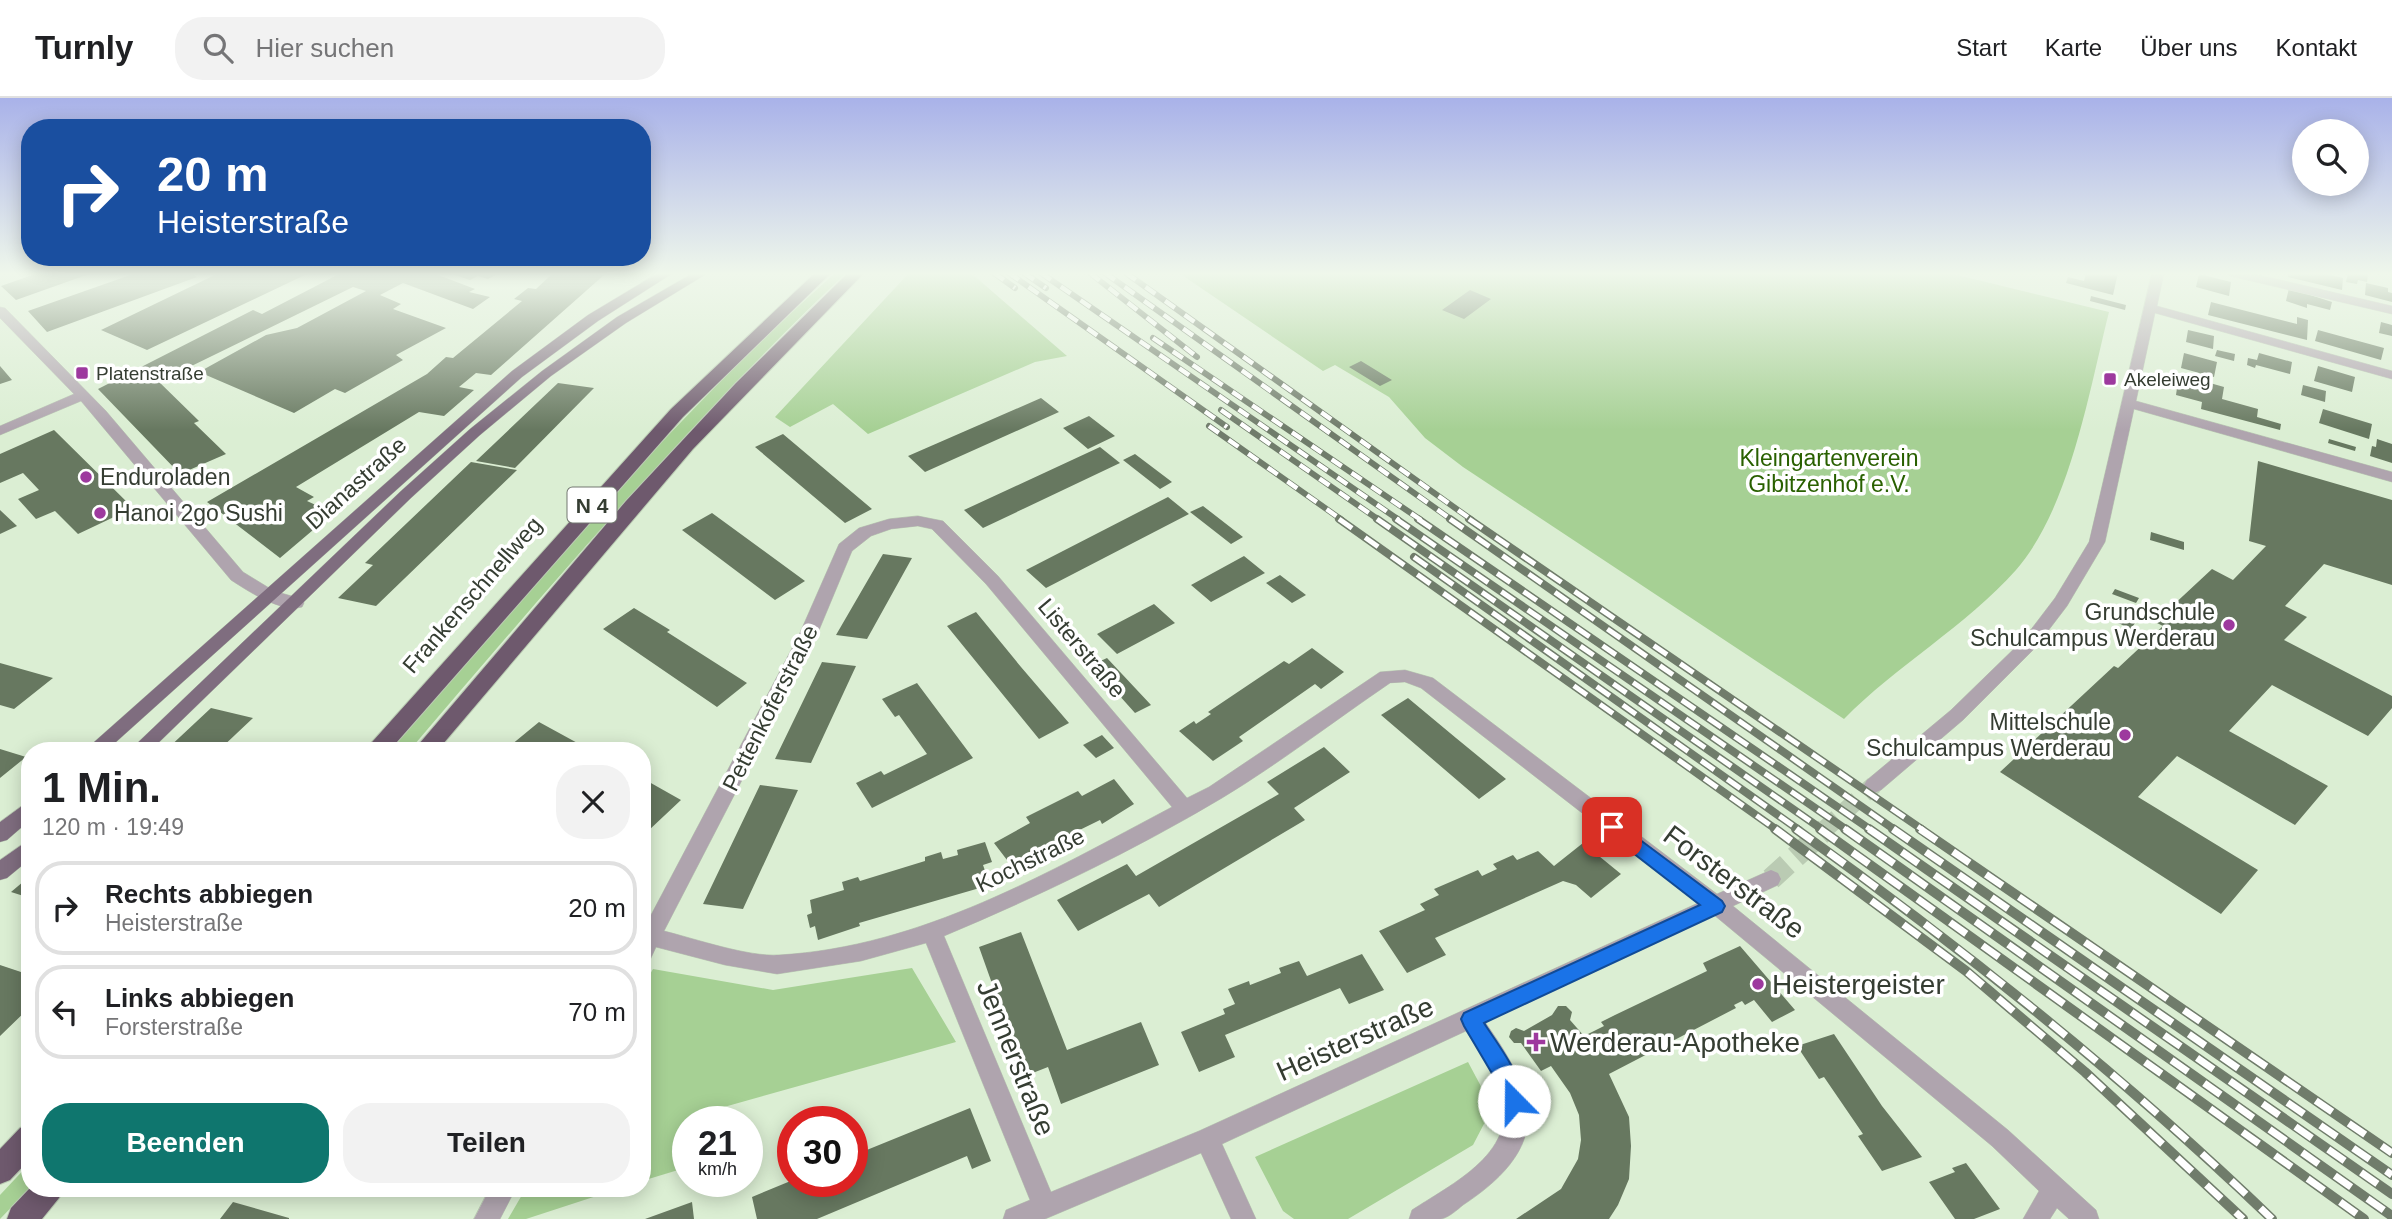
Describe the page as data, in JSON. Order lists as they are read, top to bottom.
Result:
{
  "streets": {
    "highway": ["N 4", "Frankenschnellweg"],
    "main road": ["Dianastraße"],
    "street": [
      "Listerstraße",
      "Pettenkoferstraße",
      "Kochstraße",
      "Forsterstraße",
      "Heisterstraße",
      "Jennerstraße"
    ]
  },
  "crossings": [
    ["Listerstraße", "Pettenkoferstraße"],
    ["Listerstraße", "Kochstraße"],
    ["Kochstraße", "Forsterstraße"],
    ["Kochstraße", "Jennerstraße"],
    ["Forsterstraße", "Heisterstraße"],
    ["Heisterstraße", "Jennerstraße"]
  ],
  "parks": ["Kleingartenverein Gibitzenhof e.V."],
  "places": {
    "transit": ["Platenstraße", "Akeleiweg"],
    "other": [
      "Enduroladen",
      "Hanoi 2go Sushi",
      "Grundschule Schulcampus Werderau",
      "Mittelschule Schulcampus Werderau",
      "Heistergeister"
    ],
    "health": ["Werderau-Apotheke"]
  },
  "page": {
    "header": "Turnly",
    "search": "Hier suchen",
    "nav": [
      "Start",
      "Karte",
      "Über uns",
      "Kontakt"
    ],
    "turn": ["20 m", "Heisterstraße"],
    "heading": ["1 Min.", "120 m · 19:49"],
    "list": [
      {
        "name": "Rechts abbiegen",
        "note": "Heisterstraße",
        "value": "20 m"
      },
      {
        "name": "Links abbiegen",
        "note": "Forsterstraße",
        "value": "70 m"
      }
    ],
    "buttons": ["Beenden", "Teilen"],
    "speed": "21 km/h",
    "limit": "30"
  }
}
